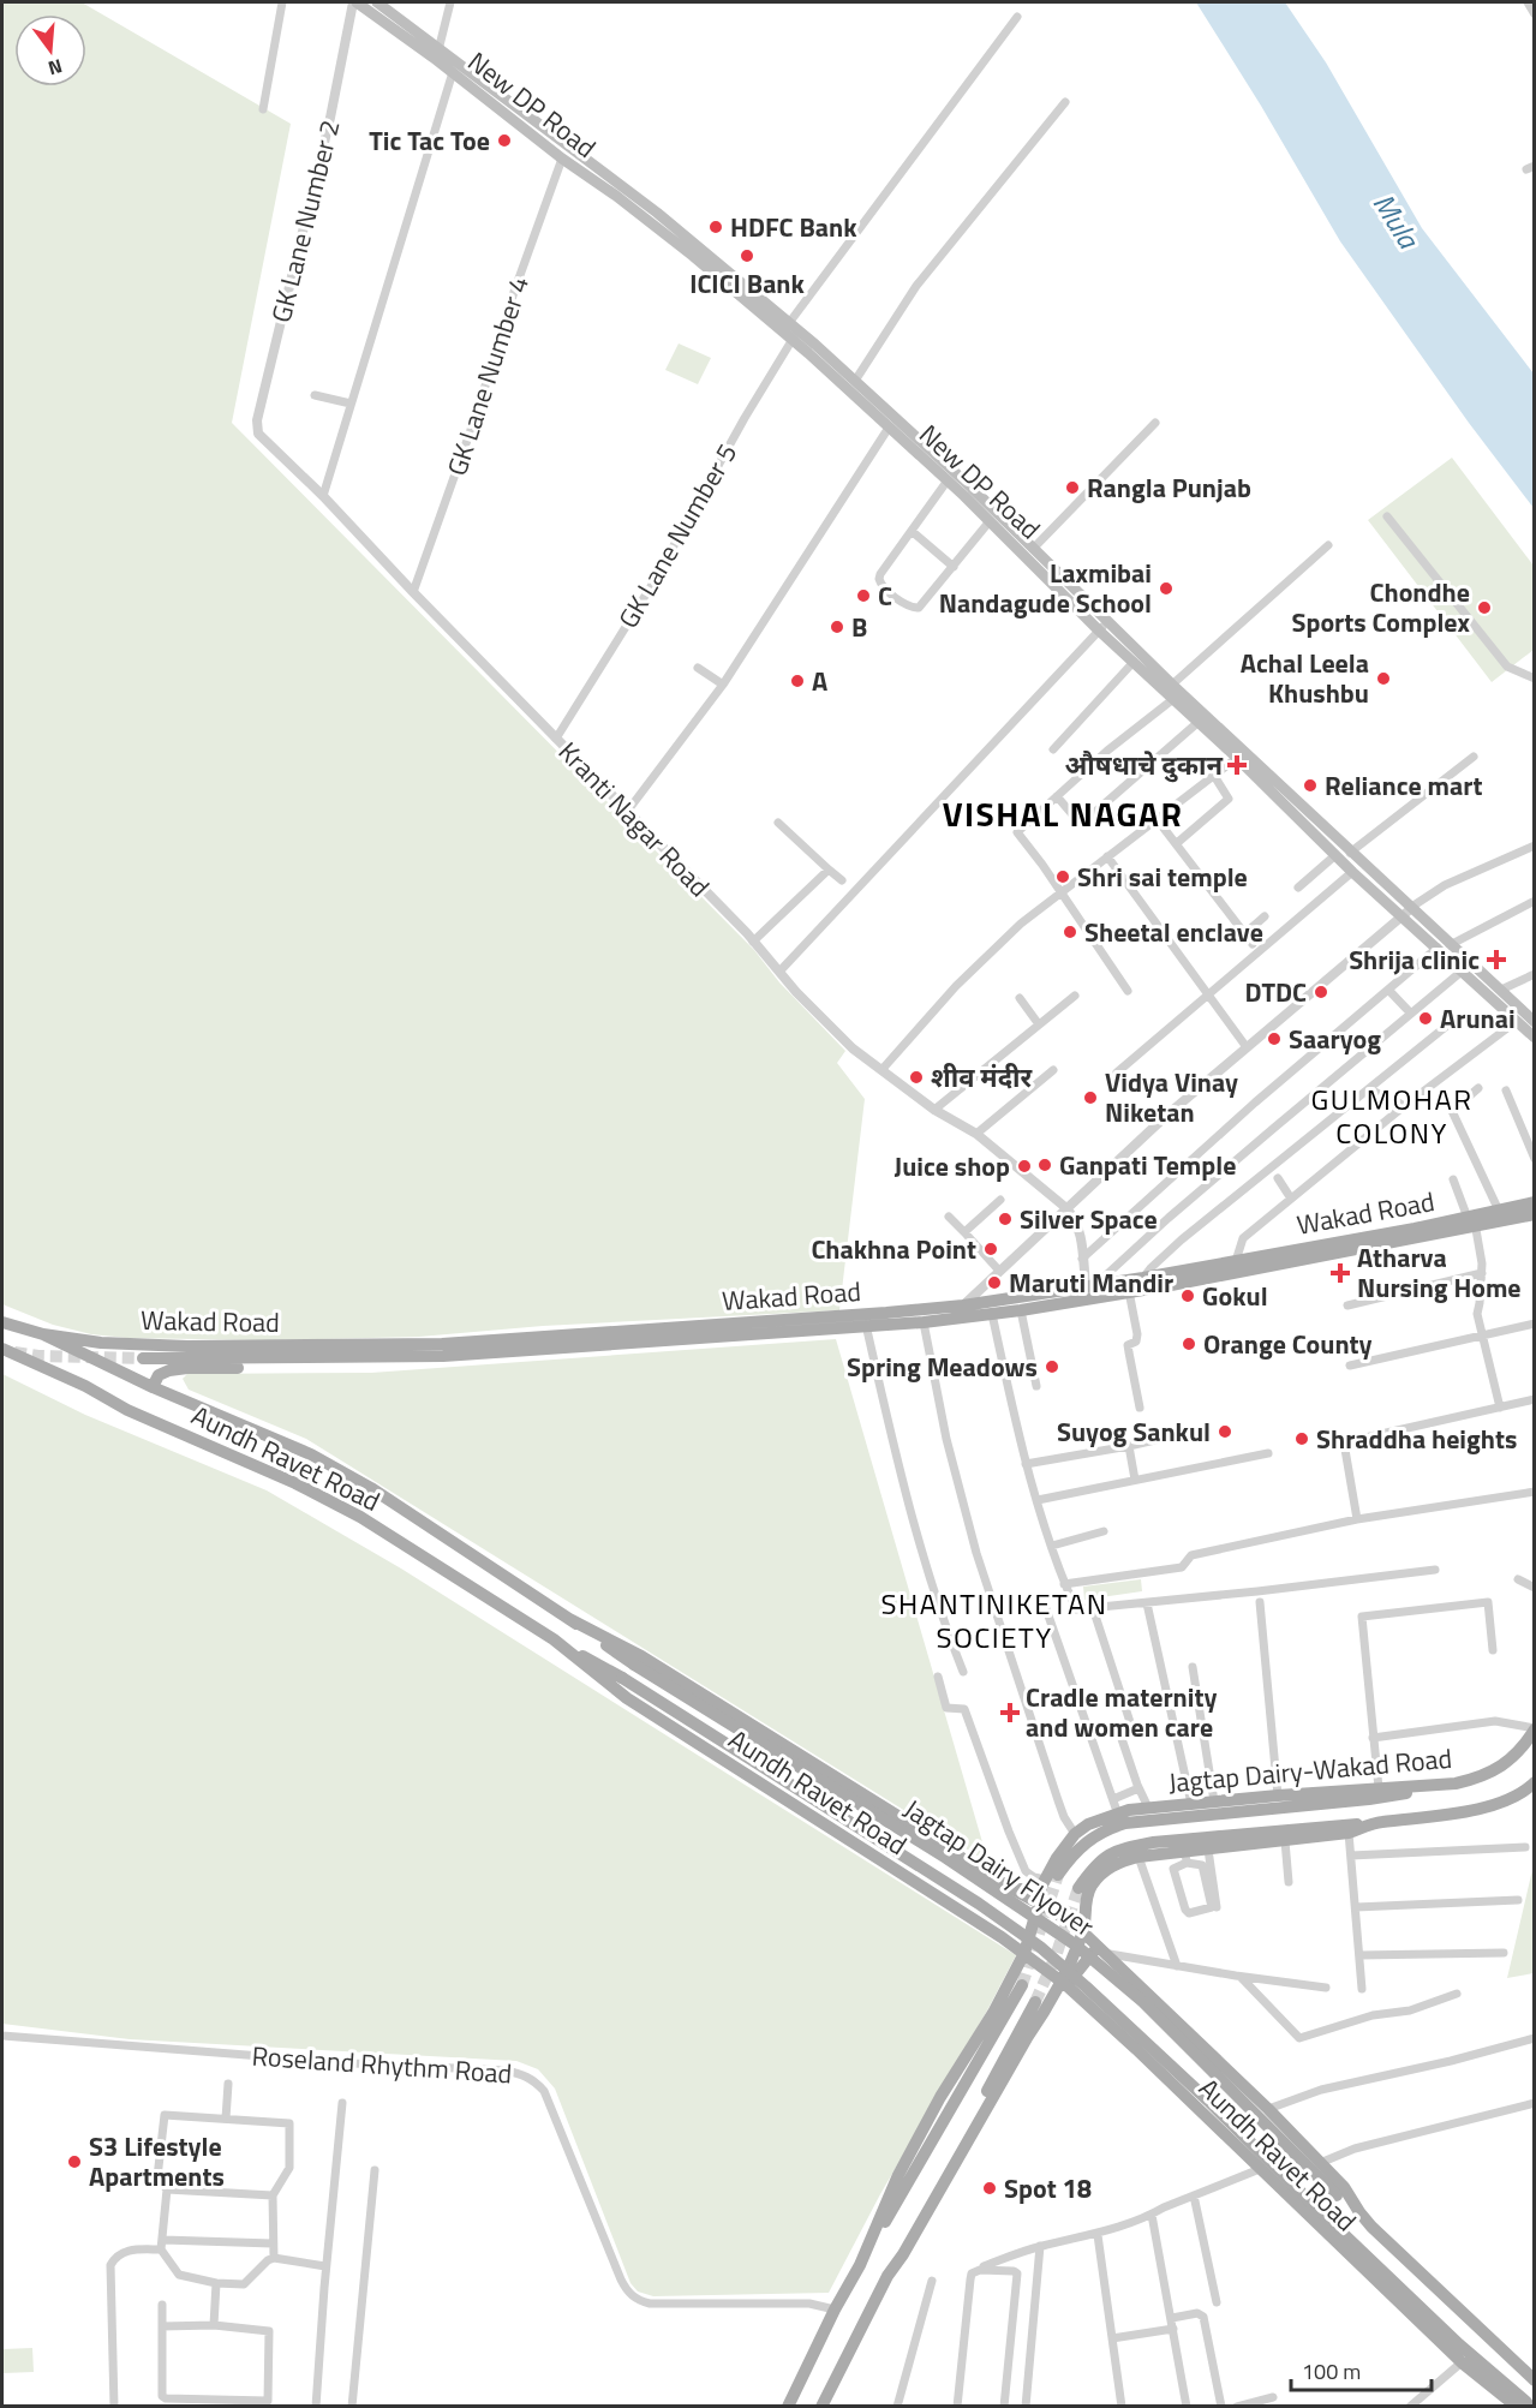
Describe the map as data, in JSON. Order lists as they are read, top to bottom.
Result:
{
  "streets": {
    "main road": [
      "New DP Road",
      "Wakad Road",
      "Aundh Ravet Road",
      "Jagtap Dairy-Wakad Road",
      "Jagtap Dairy Flyover"
    ],
    "street": [
      "GK Lane Number 2",
      "GK Lane Number 4",
      "GK Lane Number 5",
      "Kranti Nagar Road",
      "Roseland Rhythm Road"
    ]
  },
  "crossings": [
    ["New DP Road", "GK Lane Number 2"],
    ["New DP Road", "GK Lane Number 4"],
    ["New DP Road", "GK Lane Number 5"],
    ["GK Lane Number 2", "Kranti Nagar Road"],
    ["GK Lane Number 4", "Kranti Nagar Road"],
    ["GK Lane Number 5", "Kranti Nagar Road"],
    ["Wakad Road", "Aundh Ravet Road"],
    ["Aundh Ravet Road", "Jagtap Dairy Flyover"]
  ],
  "districts": ["VISHAL NAGAR", "GULMOHAR COLONY", "SHANTINIKETAN SOCIETY"],
  "water": ["Mula"],
  "places": {
    "other": [
      "Tic Tac Toe",
      "HDFC Bank",
      "ICICI Bank",
      "Rangla Punjab",
      "Laxmibai Nandagude School",
      "C",
      "Chondhe Sports Complex",
      "B",
      "Achal Leela Khushbu",
      "A",
      "Reliance mart",
      "Shri sai temple",
      "Sheetal enclave",
      "DTDC",
      "Arunai",
      "Saaryog",
      "शीव मंदीर",
      "Vidya Vinay Niketan",
      "Ganpati Temple",
      "Juice shop",
      "Silver Space",
      "Chakhna Point",
      "Maruti Mandir",
      "Gokul",
      "Orange County",
      "Spring Meadows",
      "Suyog Sankul",
      "Shraddha heights",
      "S3 Lifestyle Apartments",
      "Spot 18"
    ],
    "health": [
      "औषधाचे दुकान",
      "Shrija clinic",
      "Atharva Nursing Home",
      "Cradle maternity and women care"
    ]
  },
  "scale_bar": "100 m",
  "north": "bottom"
}
